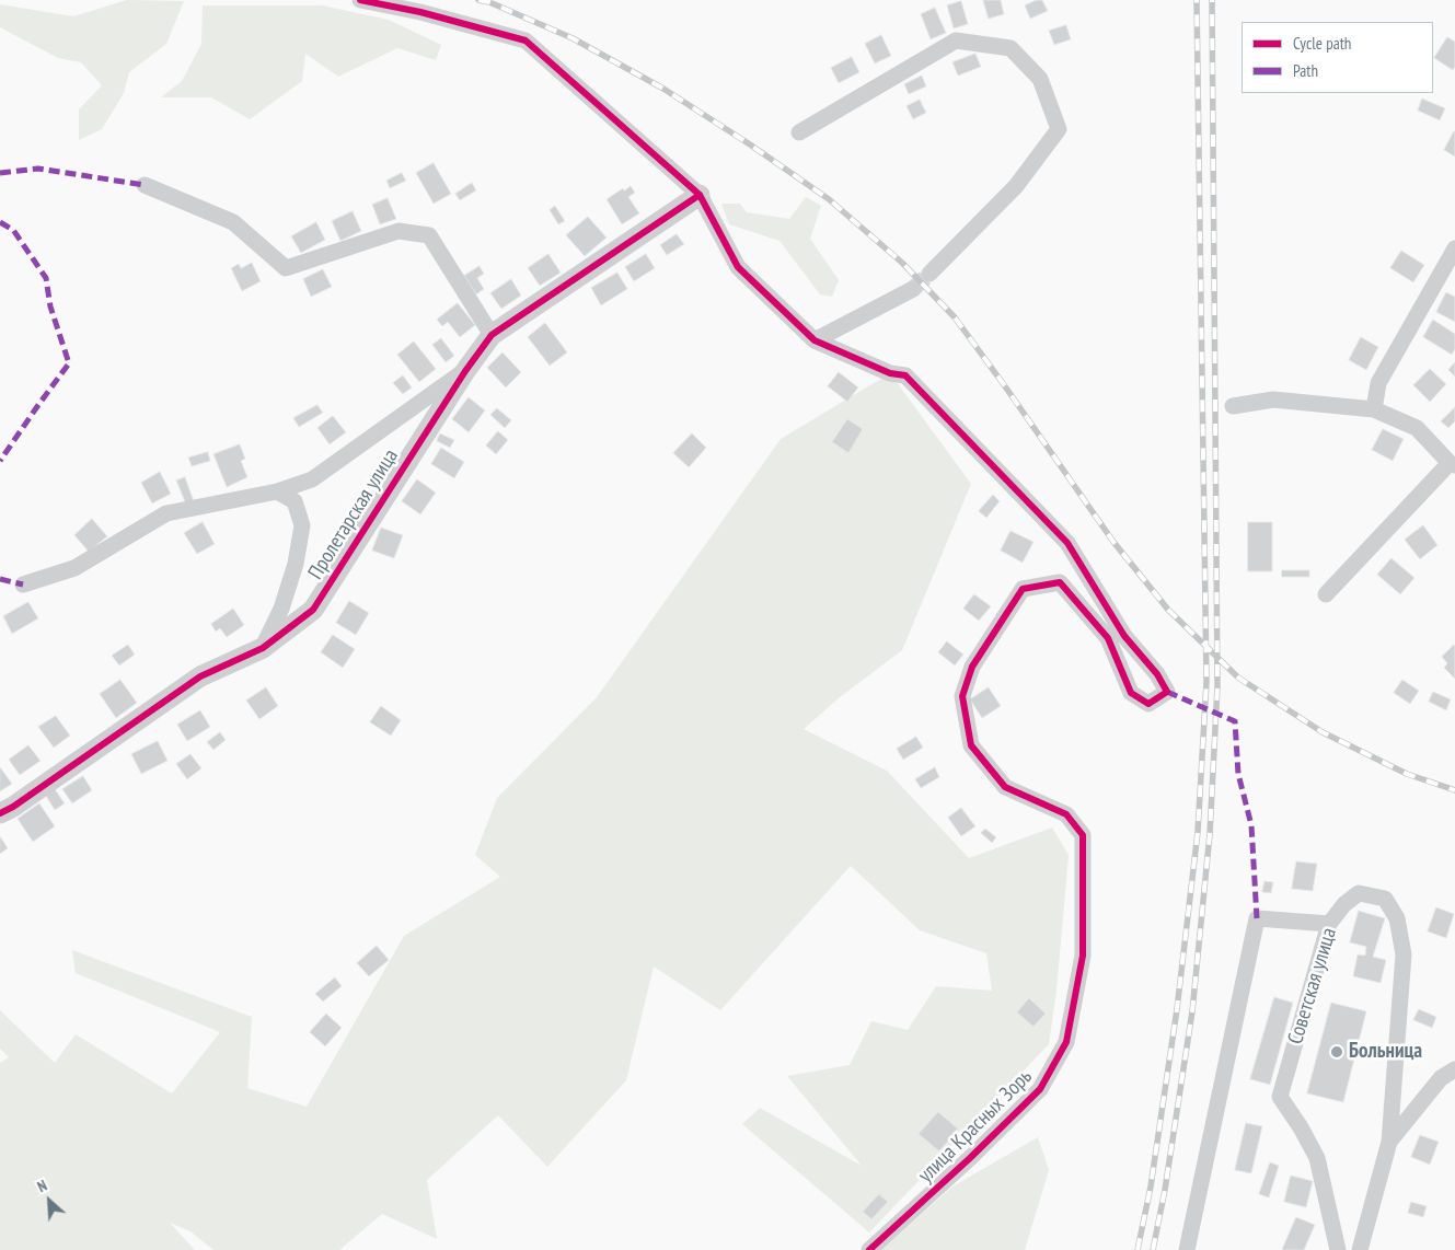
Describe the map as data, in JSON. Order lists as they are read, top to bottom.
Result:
{
  "streets": {
    "street": ["Пролетарская улица", "Советская улица", "улица Красных Зорь"]
  },
  "places": ["Больница"],
  "legend": ["Cycle path", "Path"],
  "north": "top left"
}
